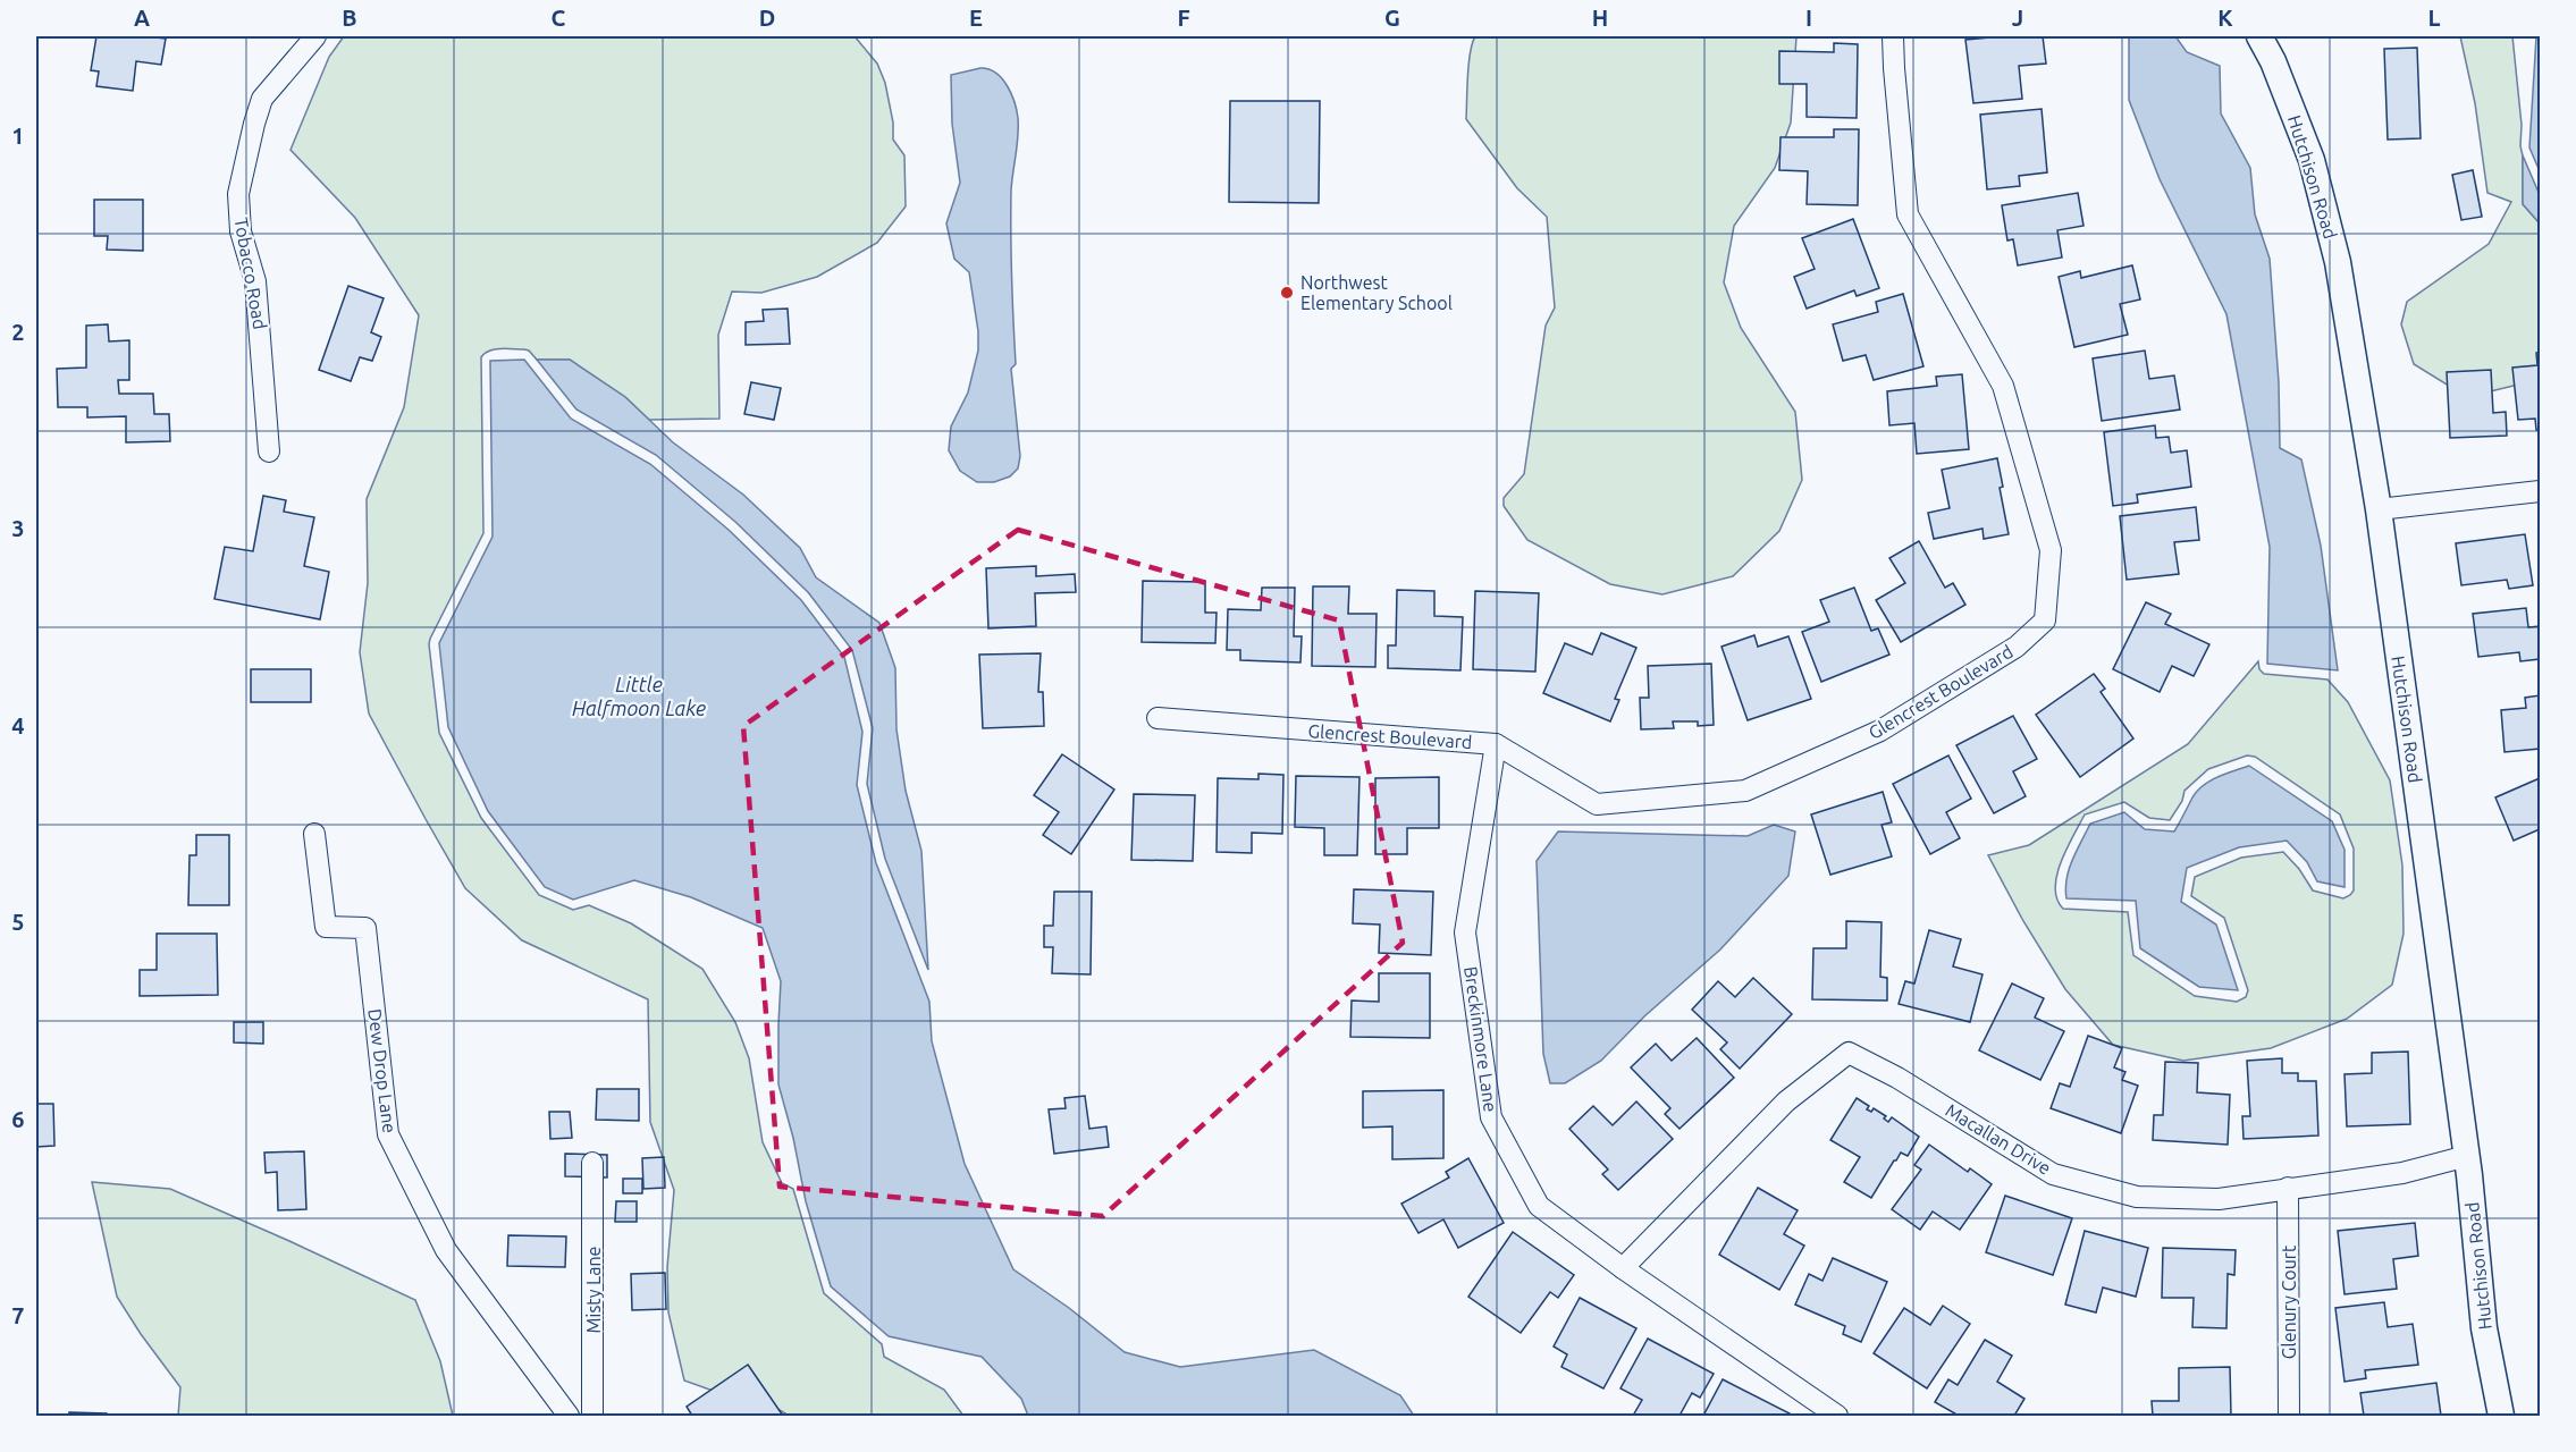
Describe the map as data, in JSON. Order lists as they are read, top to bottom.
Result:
{
  "streets": {
    "street": [
      "Hutchison Road",
      "Tobacco Road",
      "Glencrest Boulevard",
      "Breckinmore Lane",
      "Dew Drop Lane",
      "Macallan Drive",
      "Misty Lane",
      "Glenury Court"
    ]
  },
  "crossings": [
    ["Hutchison Road", "Macallan Drive"],
    ["Glencrest Boulevard", "Breckinmore Lane"],
    ["Breckinmore Lane", "Macallan Drive"],
    ["Macallan Drive", "Glenury Court"]
  ],
  "water": ["Little Halfmoon Lake"],
  "places": ["Northwest Elementary School"],
  "grid": {
    "columns": [
      "A",
      "B",
      "C",
      "D",
      "E",
      "F",
      "G",
      "H",
      "I",
      "J",
      "K",
      "L"
    ],
    "rows": [
      "1",
      "2",
      "3",
      "4",
      "5",
      "6",
      "7"
    ]
  }
}
